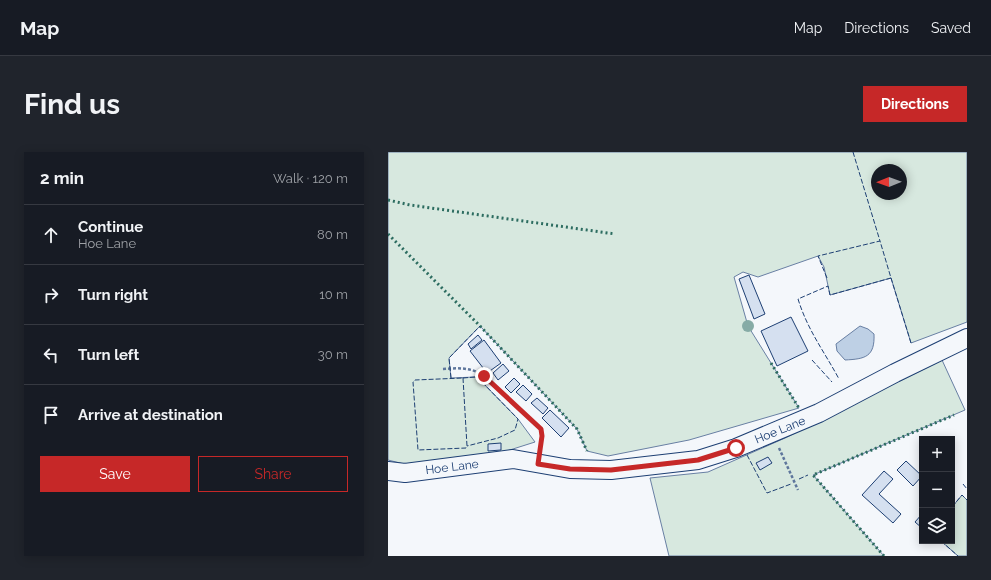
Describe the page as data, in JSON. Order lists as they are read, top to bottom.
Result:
{
  "streets": {
    "street": ["Hoe Lane"]
  },
  "north": "left",
  "page": {
    "header": "Map",
    "nav": ["Map", "Directions", "Saved"],
    "buttons": [
      "Directions",
      ["Save", "Share"]
    ],
    "title": "Find us",
    "heading": ["2 min", "Walk · 120 m"],
    "list": [
      ["Continue", "Hoe Lane", "80 m"],
      ["Turn right", "10 m"],
      ["Turn left", "30 m"],
      "Arrive at destination"
    ],
    "map_buttons": ["+", "−"]
  }
}
